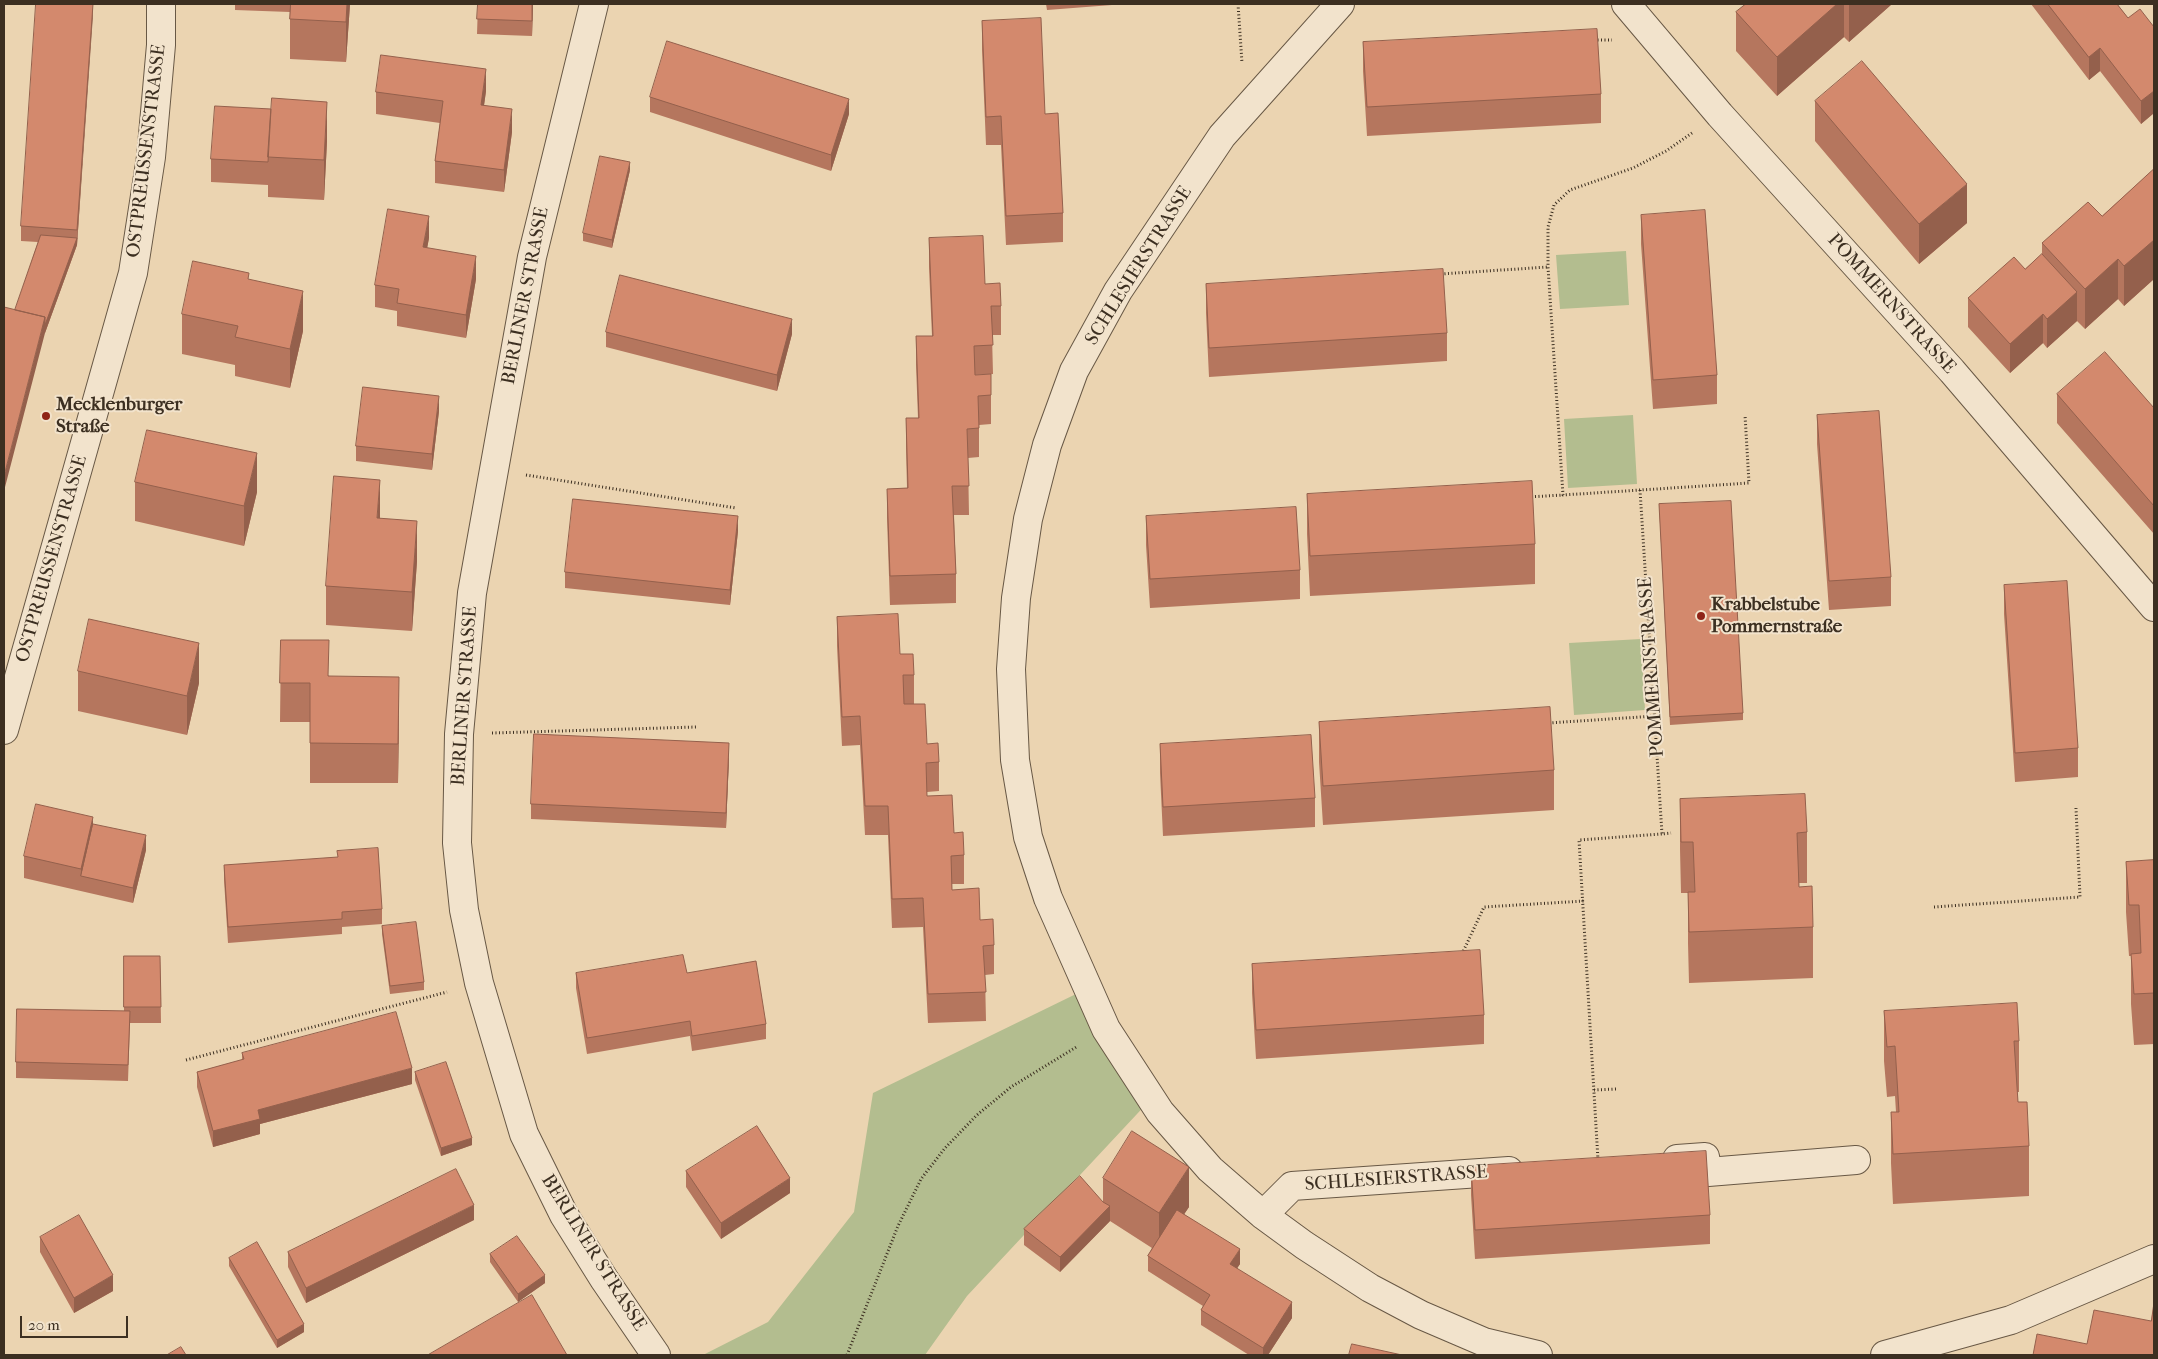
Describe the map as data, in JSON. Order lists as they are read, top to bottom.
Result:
{
  "streets": {
    "street": [
      "OSTPREUSSENSTRASSE",
      "SCHLESIERSTRASSE",
      "BERLINER STRASSE",
      "POMMERNSTRASSE"
    ]
  },
  "places": ["Mecklenburger Straße", "Krabbelstube Pommernstraße"],
  "scale_bar": "20 m"
}
